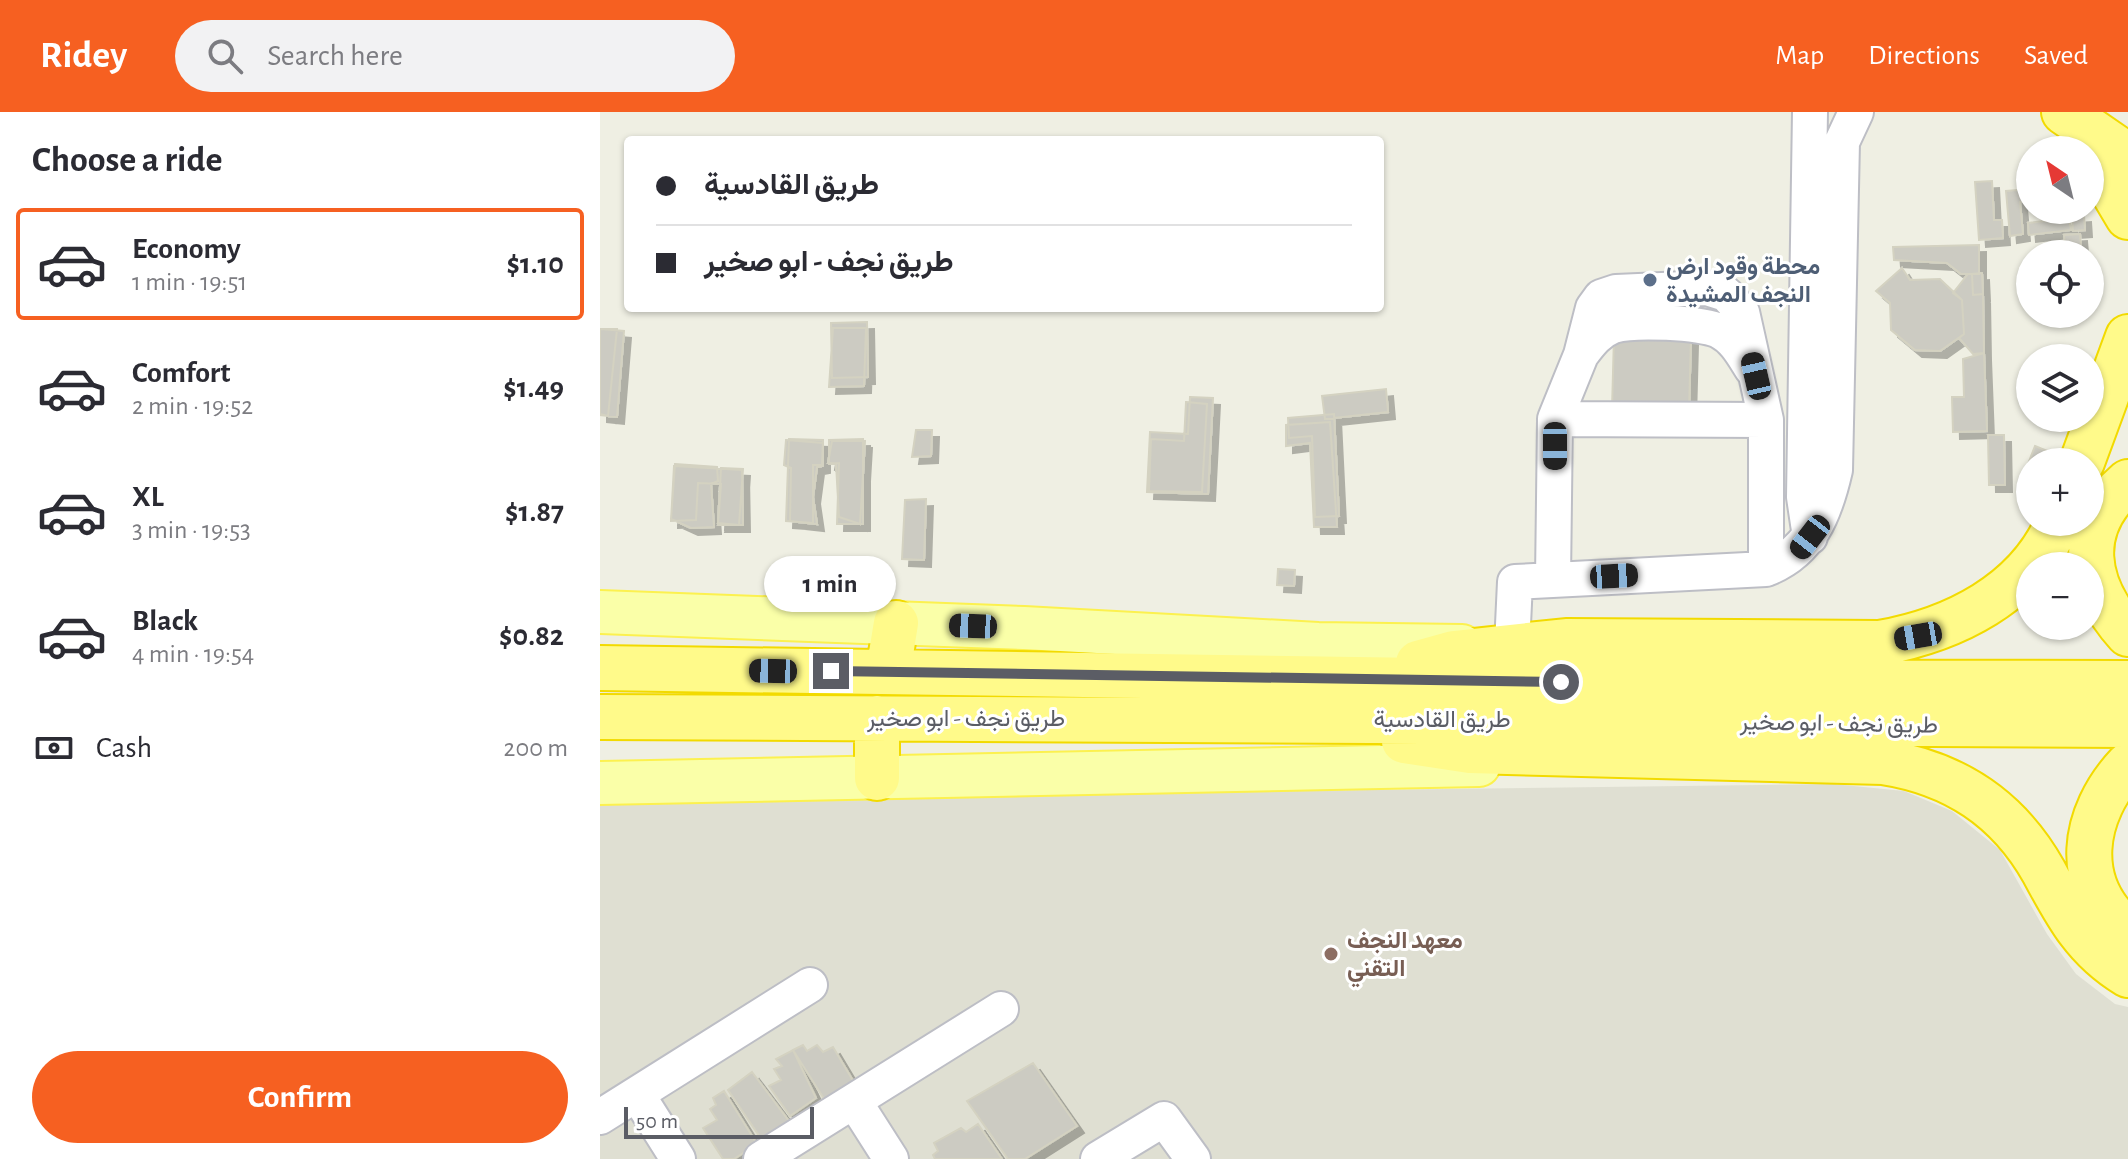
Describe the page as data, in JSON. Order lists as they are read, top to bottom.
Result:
{
  "streets": {
    "highway": ["طريق نجف - ابو صخير", "طريق القادسية"]
  },
  "crossings": [
    ["طريق نجف - ابو صخير", "طريق القادسية"]
  ],
  "places": ["محطة وقود ارض النجف المشيدة", "معهد النجف التقني"],
  "scale_bar": "50 m",
  "north": "top left",
  "page": {
    "header": "Ridey",
    "search": "Search here",
    "nav": ["Map", "Directions", "Saved"],
    "heading": "Choose a ride",
    "map_buttons": ["+", "−"],
    "banner": ["طريق القادسية", "طريق نجف - ابو صخير"],
    "list": [
      {
        "name": "Economy",
        "note": "1 min · 19:51",
        "value": "$1.10"
      },
      {
        "name": "Comfort",
        "note": "2 min · 19:52",
        "value": "$1.49"
      },
      {
        "name": "XL",
        "note": "3 min · 19:53",
        "value": "$1.87"
      },
      {
        "name": "Black",
        "note": "4 min · 19:54",
        "value": "$0.82"
      }
    ],
    "bubble": "1 min",
    "pay": ["Cash", "200 m"],
    "buttons": "Confirm",
    "scale": "50 m"
  }
}
